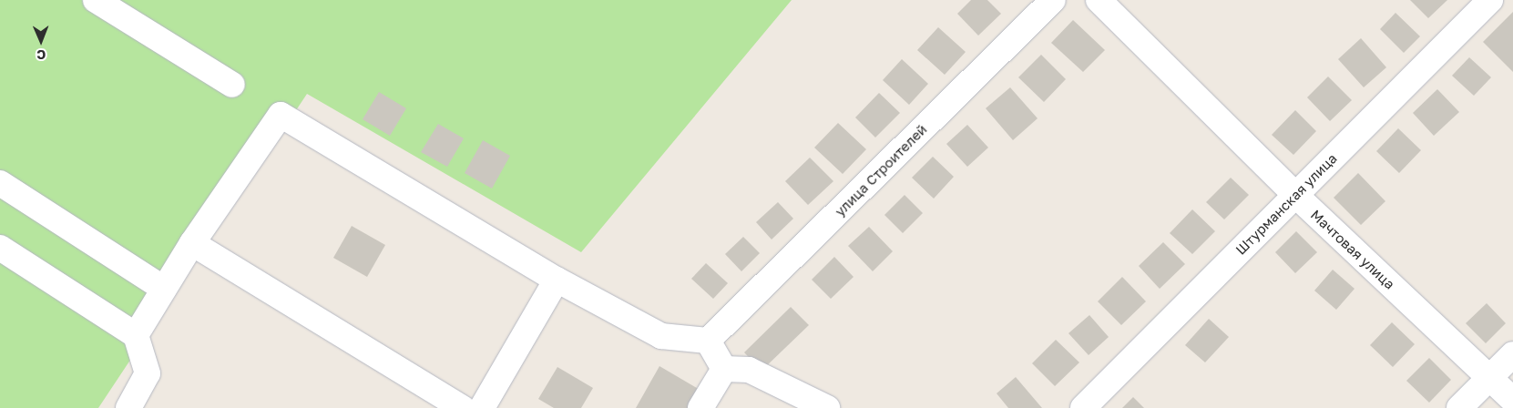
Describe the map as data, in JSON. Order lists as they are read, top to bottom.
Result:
{
  "streets": {
    "lane": ["улица Строителей", "Штурманская улица", "Мачтовая улица"]
  },
  "crossings": [
    ["Штурманская улица", "Мачтовая улица"]
  ],
  "north": "bottom"
}
